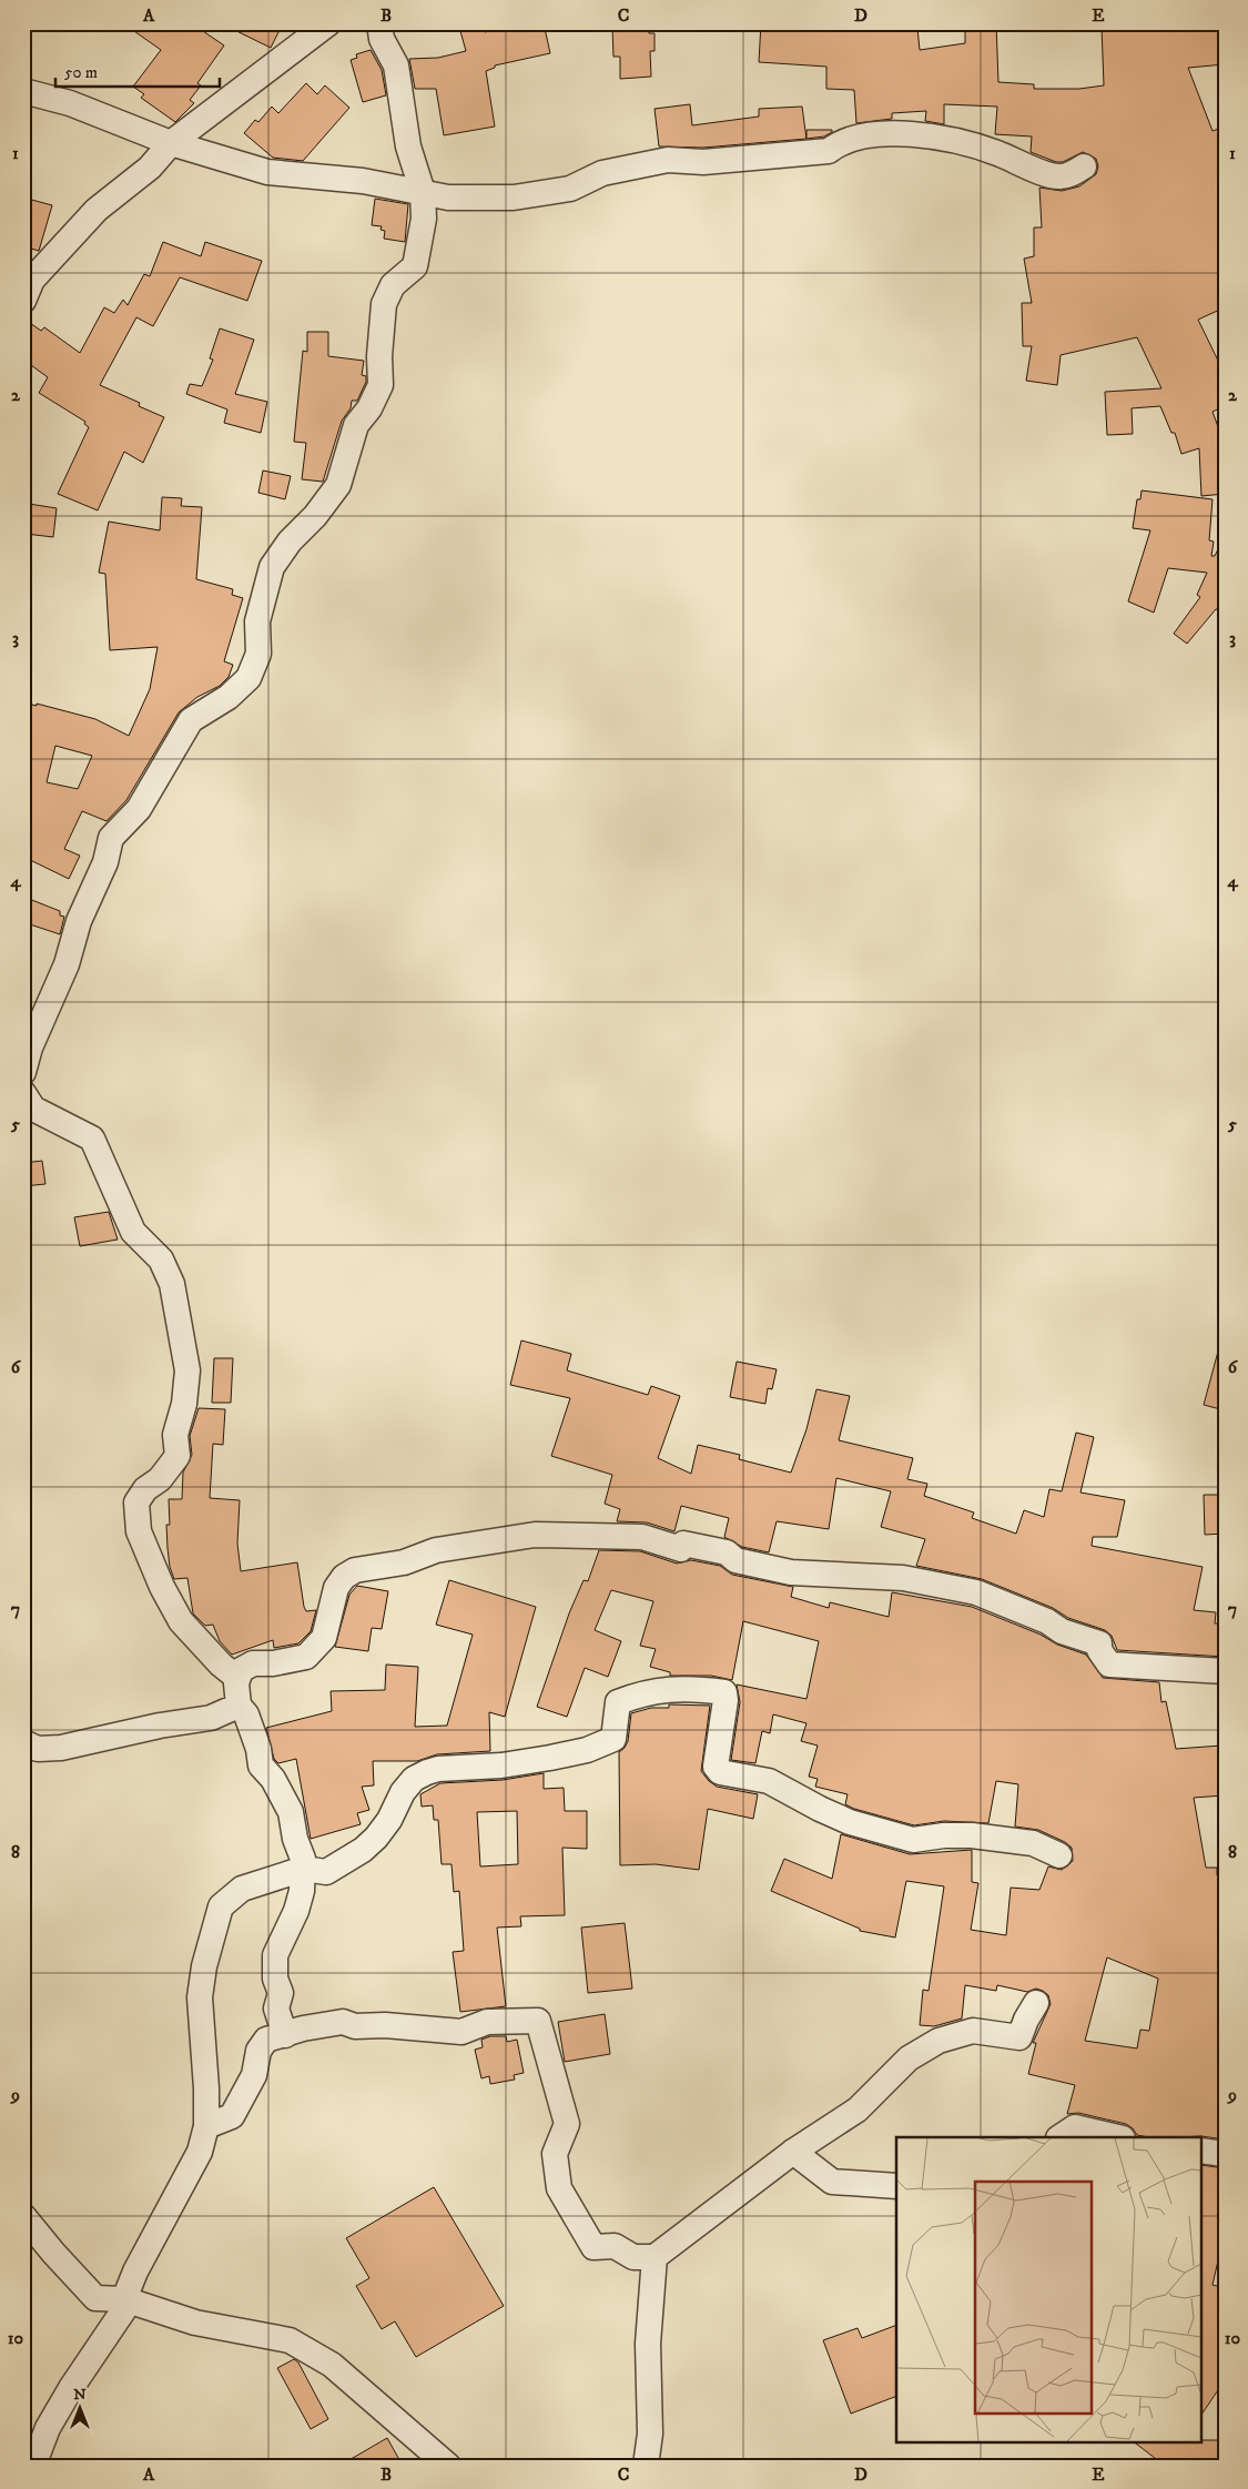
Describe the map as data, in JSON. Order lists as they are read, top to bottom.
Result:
{
  "scale_bar": "50 m",
  "north": "top",
  "grid": {
    "columns": [
      "A",
      "B",
      "C",
      "D",
      "E"
    ],
    "rows": [
      "1",
      "2",
      "3",
      "4",
      "5",
      "6",
      "7",
      "8",
      "9",
      "10"
    ]
  }
}
